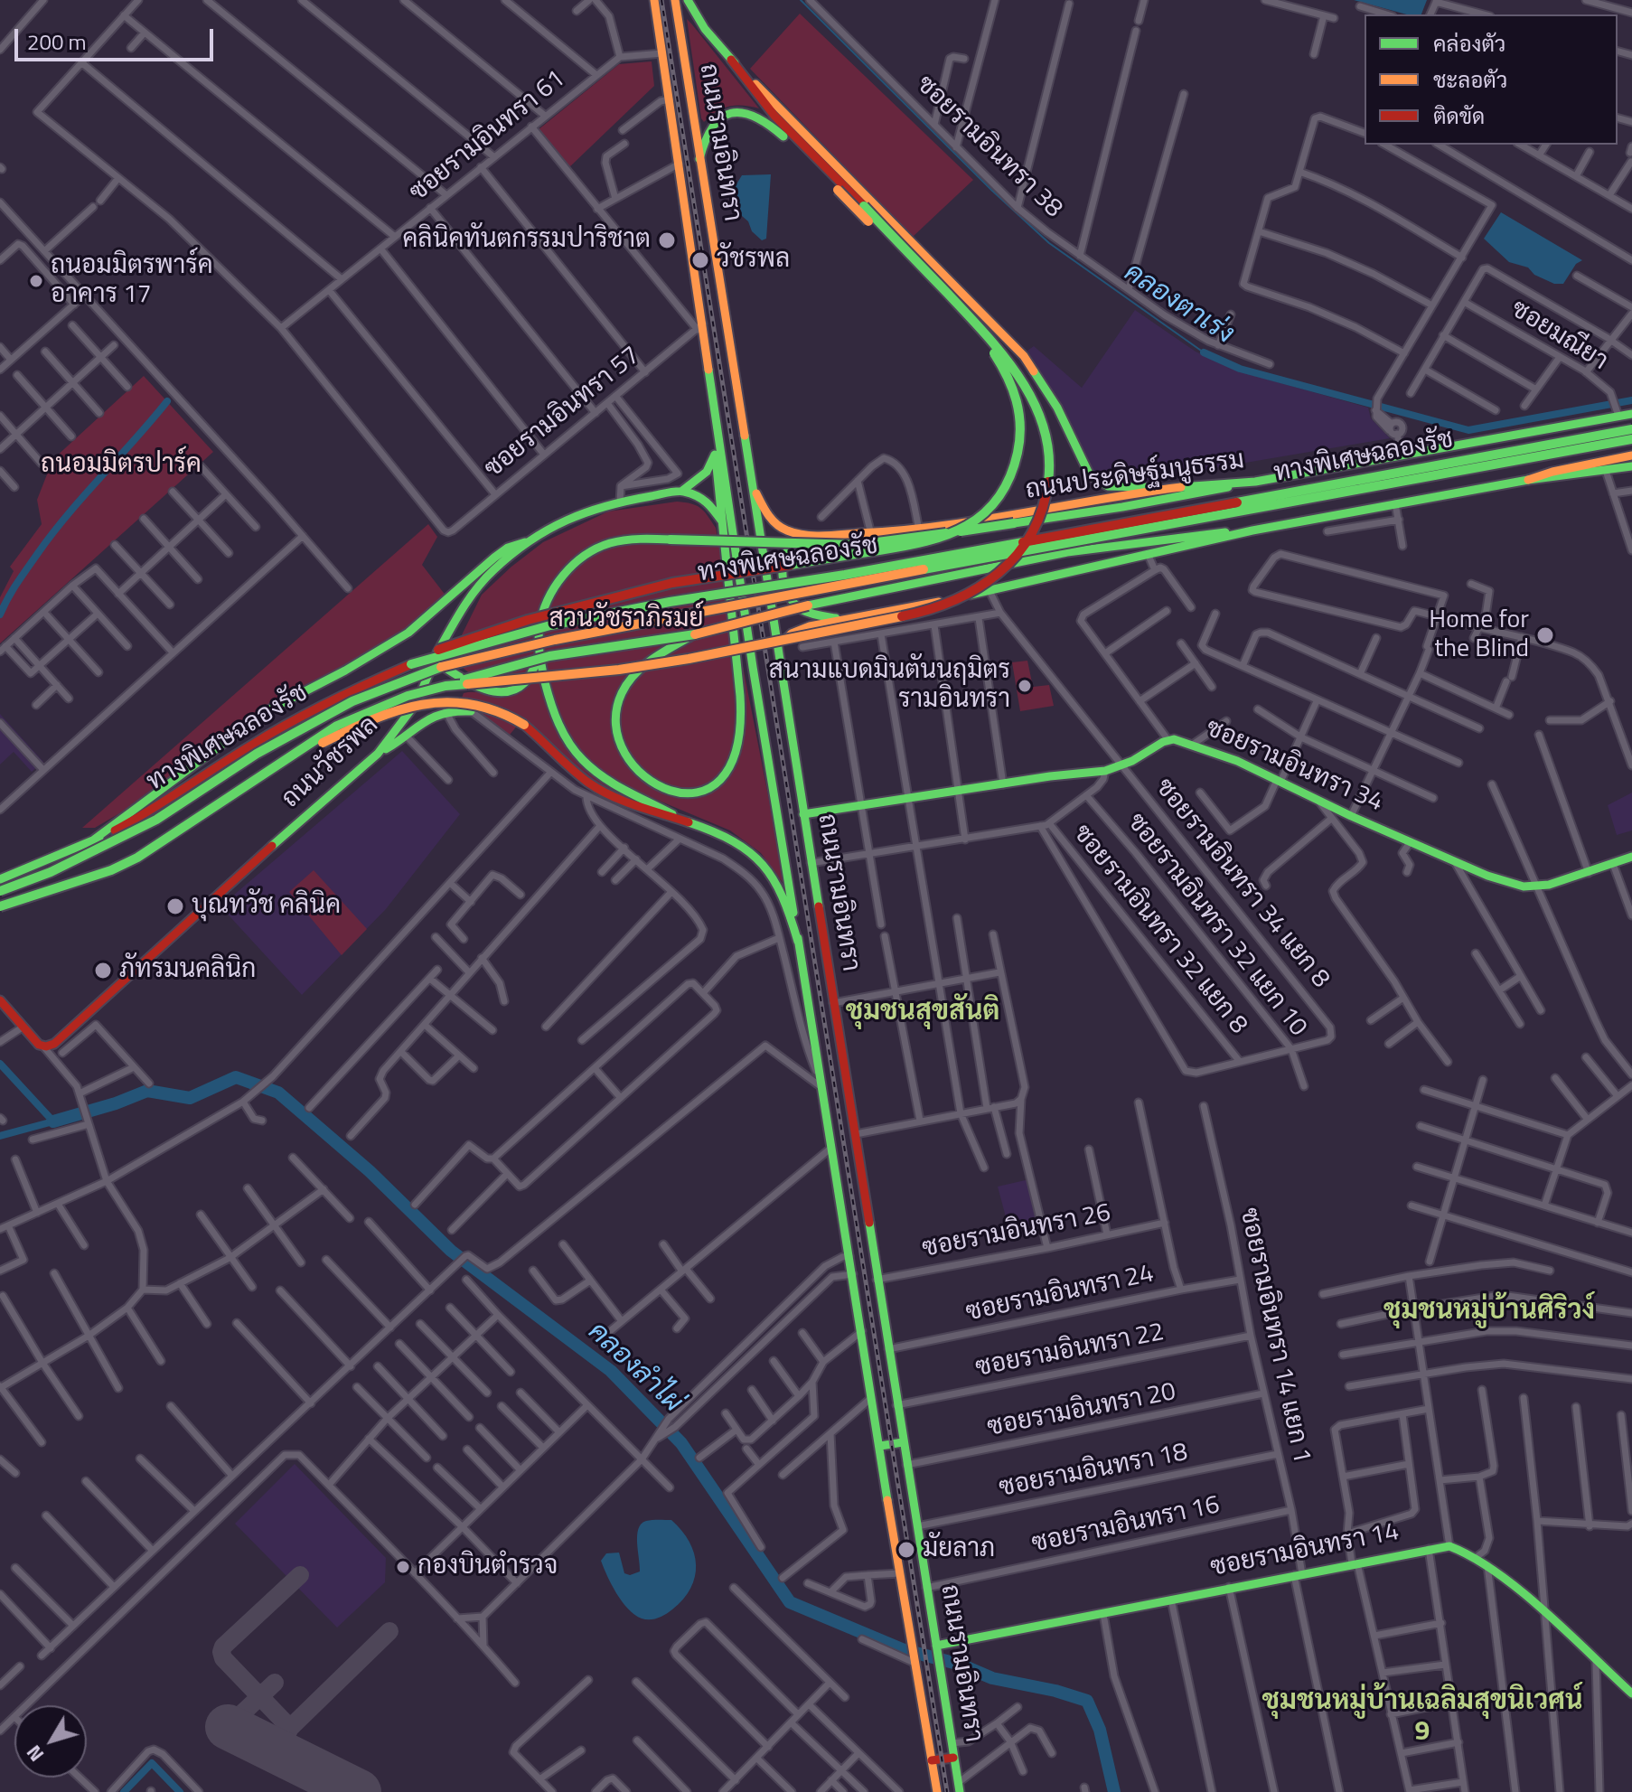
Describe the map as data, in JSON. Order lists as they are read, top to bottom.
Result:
{
  "streets": {
    "main road": [
      "ถนนรามอินทรา",
      "ทางพิเศษฉลองรัช",
      "ถนนประดิษฐ์มนูธรรม",
      "ถนนวัชรพล",
      "ซอยรามอินทรา 34",
      "ซอยรามอินทรา 14"
    ],
    "street": [
      "ซอยรามอินทรา 61",
      "ซอยรามอินทรา 38",
      "ซอยมณียา",
      "ซอยรามอินทรา 57",
      "ซอยรามอินทรา 34 แยก 8",
      "ซอยรามอินทรา 32 แยก 10",
      "ซอยรามอินทรา 32 แยก 8",
      "ซอยรามอินทรา 26",
      "ซอยรามอินทรา 24",
      "ซอยรามอินทรา 14 แยก 1",
      "ซอยรามอินทรา 22",
      "ซอยรามอินทรา 20",
      "ซอยรามอินทรา 18",
      "ซอยรามอินทรา 16"
    ]
  },
  "crossings": [
    ["ซอยรามอินทรา 61", "ซอยรามอินทรา 57"],
    ["ถนนรามอินทรา", "ซอยรามอินทรา 57"],
    ["ถนนรามอินทรา", "ถนนประดิษฐ์มนูธรรม"],
    ["ถนนรามอินทรา", "ซอยรามอินทรา 34"],
    ["ถนนรามอินทรา", "ซอยรามอินทรา 26"],
    ["ถนนรามอินทรา", "ซอยรามอินทรา 24"],
    ["ถนนรามอินทรา", "ซอยรามอินทรา 22"],
    ["ถนนรามอินทรา", "ซอยรามอินทรา 20"],
    ["ถนนรามอินทรา", "ซอยรามอินทรา 18"],
    ["ถนนรามอินทรา", "ซอยรามอินทรา 16"],
    ["ถนนรามอินทรา", "ซอยรามอินทรา 14"],
    ["ซอยมณียา", "ถนนประดิษฐ์มนูธรรม"],
    ["ซอยรามอินทรา 34", "ซอยรามอินทรา 34 แยก 8"],
    ["ซอยรามอินทรา 34 แยก 8", "ซอยรามอินทรา 32 แยก 10"],
    ["ซอยรามอินทรา 24", "ซอยรามอินทรา 14 แยก 1"],
    ["ซอยรามอินทรา 14 แยก 1", "ซอยรามอินทรา 22"],
    ["ซอยรามอินทรา 14 แยก 1", "ซอยรามอินทรา 20"],
    ["ซอยรามอินทรา 14 แยก 1", "ซอยรามอินทรา 18"],
    ["ซอยรามอินทรา 14 แยก 1", "ซอยรามอินทรา 16"],
    ["ซอยรามอินทรา 14 แยก 1", "ซอยรามอินทรา 14"]
  ],
  "districts": ["ชุมชนสุขสันติ", "ชุมชนหมู่บ้านศิริวง์", "ชุมชนหมู่บ้านเฉลิมสุขนิเวศน์ 9"],
  "water": ["คลองตาเร่ง", "คลองลำไผ่"],
  "parks": ["ถนอมมิตรปาร์ค", "สวนวัชราภิรมย์"],
  "places": [
    "คลินิคทันตกรรมปาริชาต",
    "วัชรพล",
    "ถนอมมิตรพาร์ค อาคาร 17",
    "Home for the Blind",
    "สนามแบดมินตันนฤมิตร รามอินทรา",
    "บุณทวัช คลินิค",
    "ภัทรมนคลินิก",
    "มัยลาภ",
    "กองบินตำรวจ"
  ],
  "legend": ["คล่องตัว", "ชะลอตัว", "ติดขัด"],
  "scale_bar": "200 m",
  "north": "bottom left"
}
